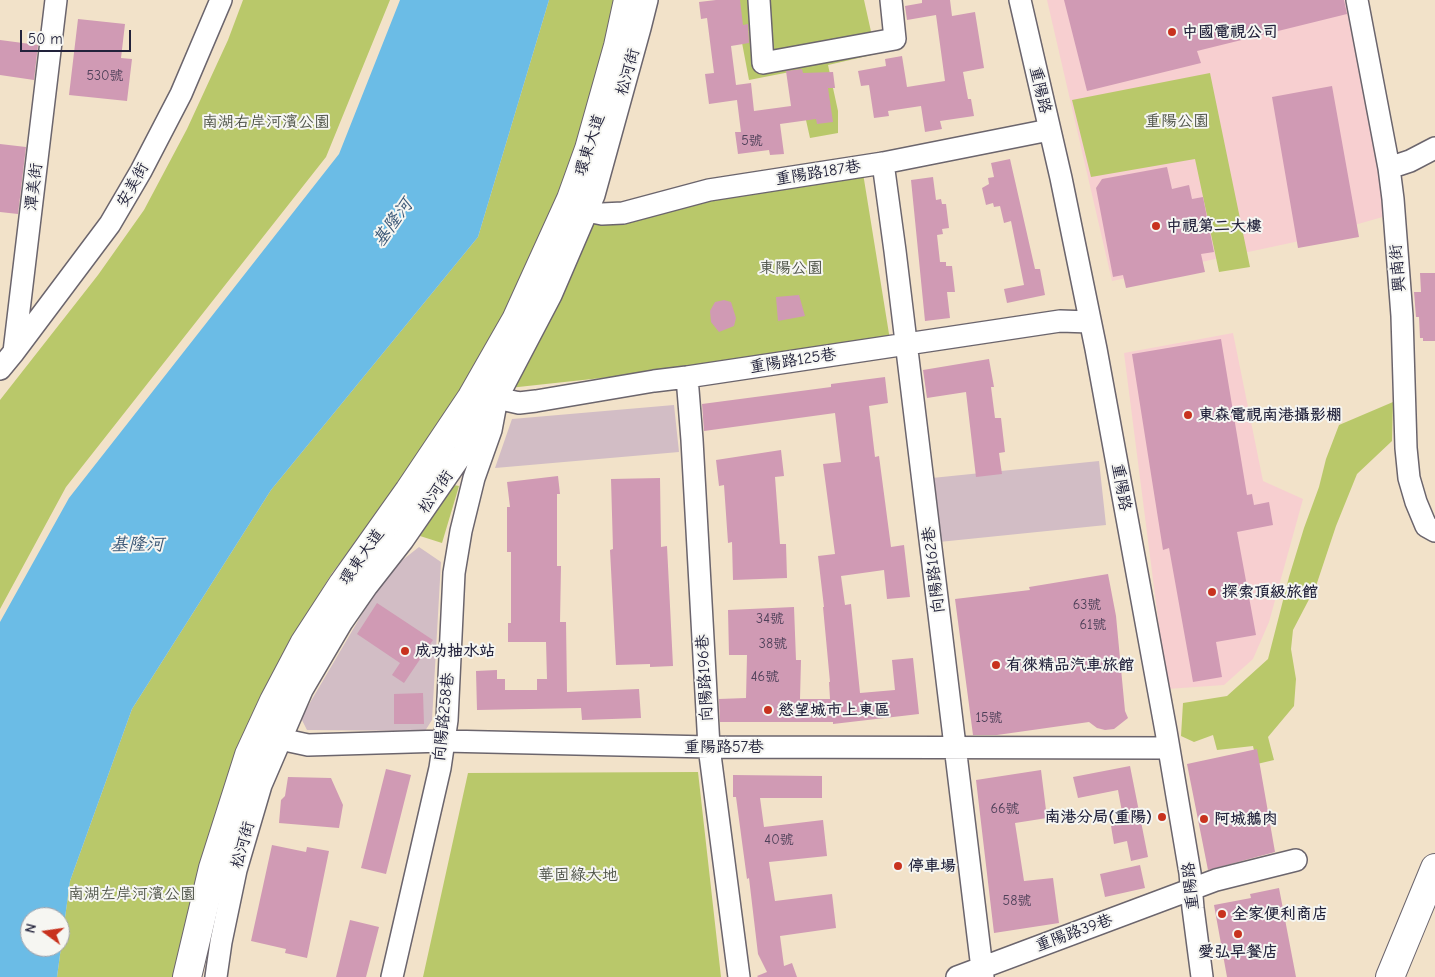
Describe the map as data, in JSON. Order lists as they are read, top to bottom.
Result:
{
  "streets": {
    "main road": ["環東大道"],
    "street": [
      "松河街",
      "重陽路",
      "重陽路187巷",
      "安美街",
      "潭美街",
      "興南街",
      "重陽路125巷",
      "向陽路162巷",
      "向陽路196巷",
      "向陽路258巷",
      "重陽路57巷",
      "重陽路39巷"
    ]
  },
  "crossings": [
    ["松河街", "重陽路187巷"],
    ["松河街", "重陽路125巷"],
    ["松河街", "向陽路258巷"],
    ["松河街", "重陽路57巷"],
    ["重陽路", "重陽路187巷"],
    ["重陽路", "重陽路125巷"],
    ["重陽路", "重陽路57巷"],
    ["重陽路", "重陽路39巷"],
    ["重陽路187巷", "向陽路162巷"],
    ["安美街", "潭美街"],
    ["重陽路125巷", "向陽路162巷"],
    ["重陽路125巷", "向陽路196巷"],
    ["重陽路125巷", "向陽路258巷"],
    ["向陽路162巷", "重陽路57巷"],
    ["向陽路162巷", "重陽路39巷"],
    ["向陽路196巷", "重陽路57巷"],
    ["向陽路258巷", "重陽路57巷"]
  ],
  "water": ["基隆河"],
  "parks": [
    "重陽公園",
    "南湖右岸河濱公園",
    "東陽公園",
    "華固綠大地",
    "南湖左岸河濱公園"
  ],
  "places": [
    "中國電視公司",
    "中視第二大樓",
    "東森電視南港攝影棚",
    "探索頂級旅館",
    "成功抽水站",
    "有徠精品汽車旅館",
    "慾望城市上東區",
    "南港分局(重陽)",
    "阿城鵝肉",
    "停車場",
    "全家便利商店",
    "愛弘早餐店"
  ],
  "house_numbers": [
    "530號",
    "5號",
    "63號",
    "34號",
    "61號",
    "38號",
    "46號",
    "15號",
    "66號",
    "40號",
    "58號"
  ],
  "scale_bar": "50 m",
  "north": "left"
}
